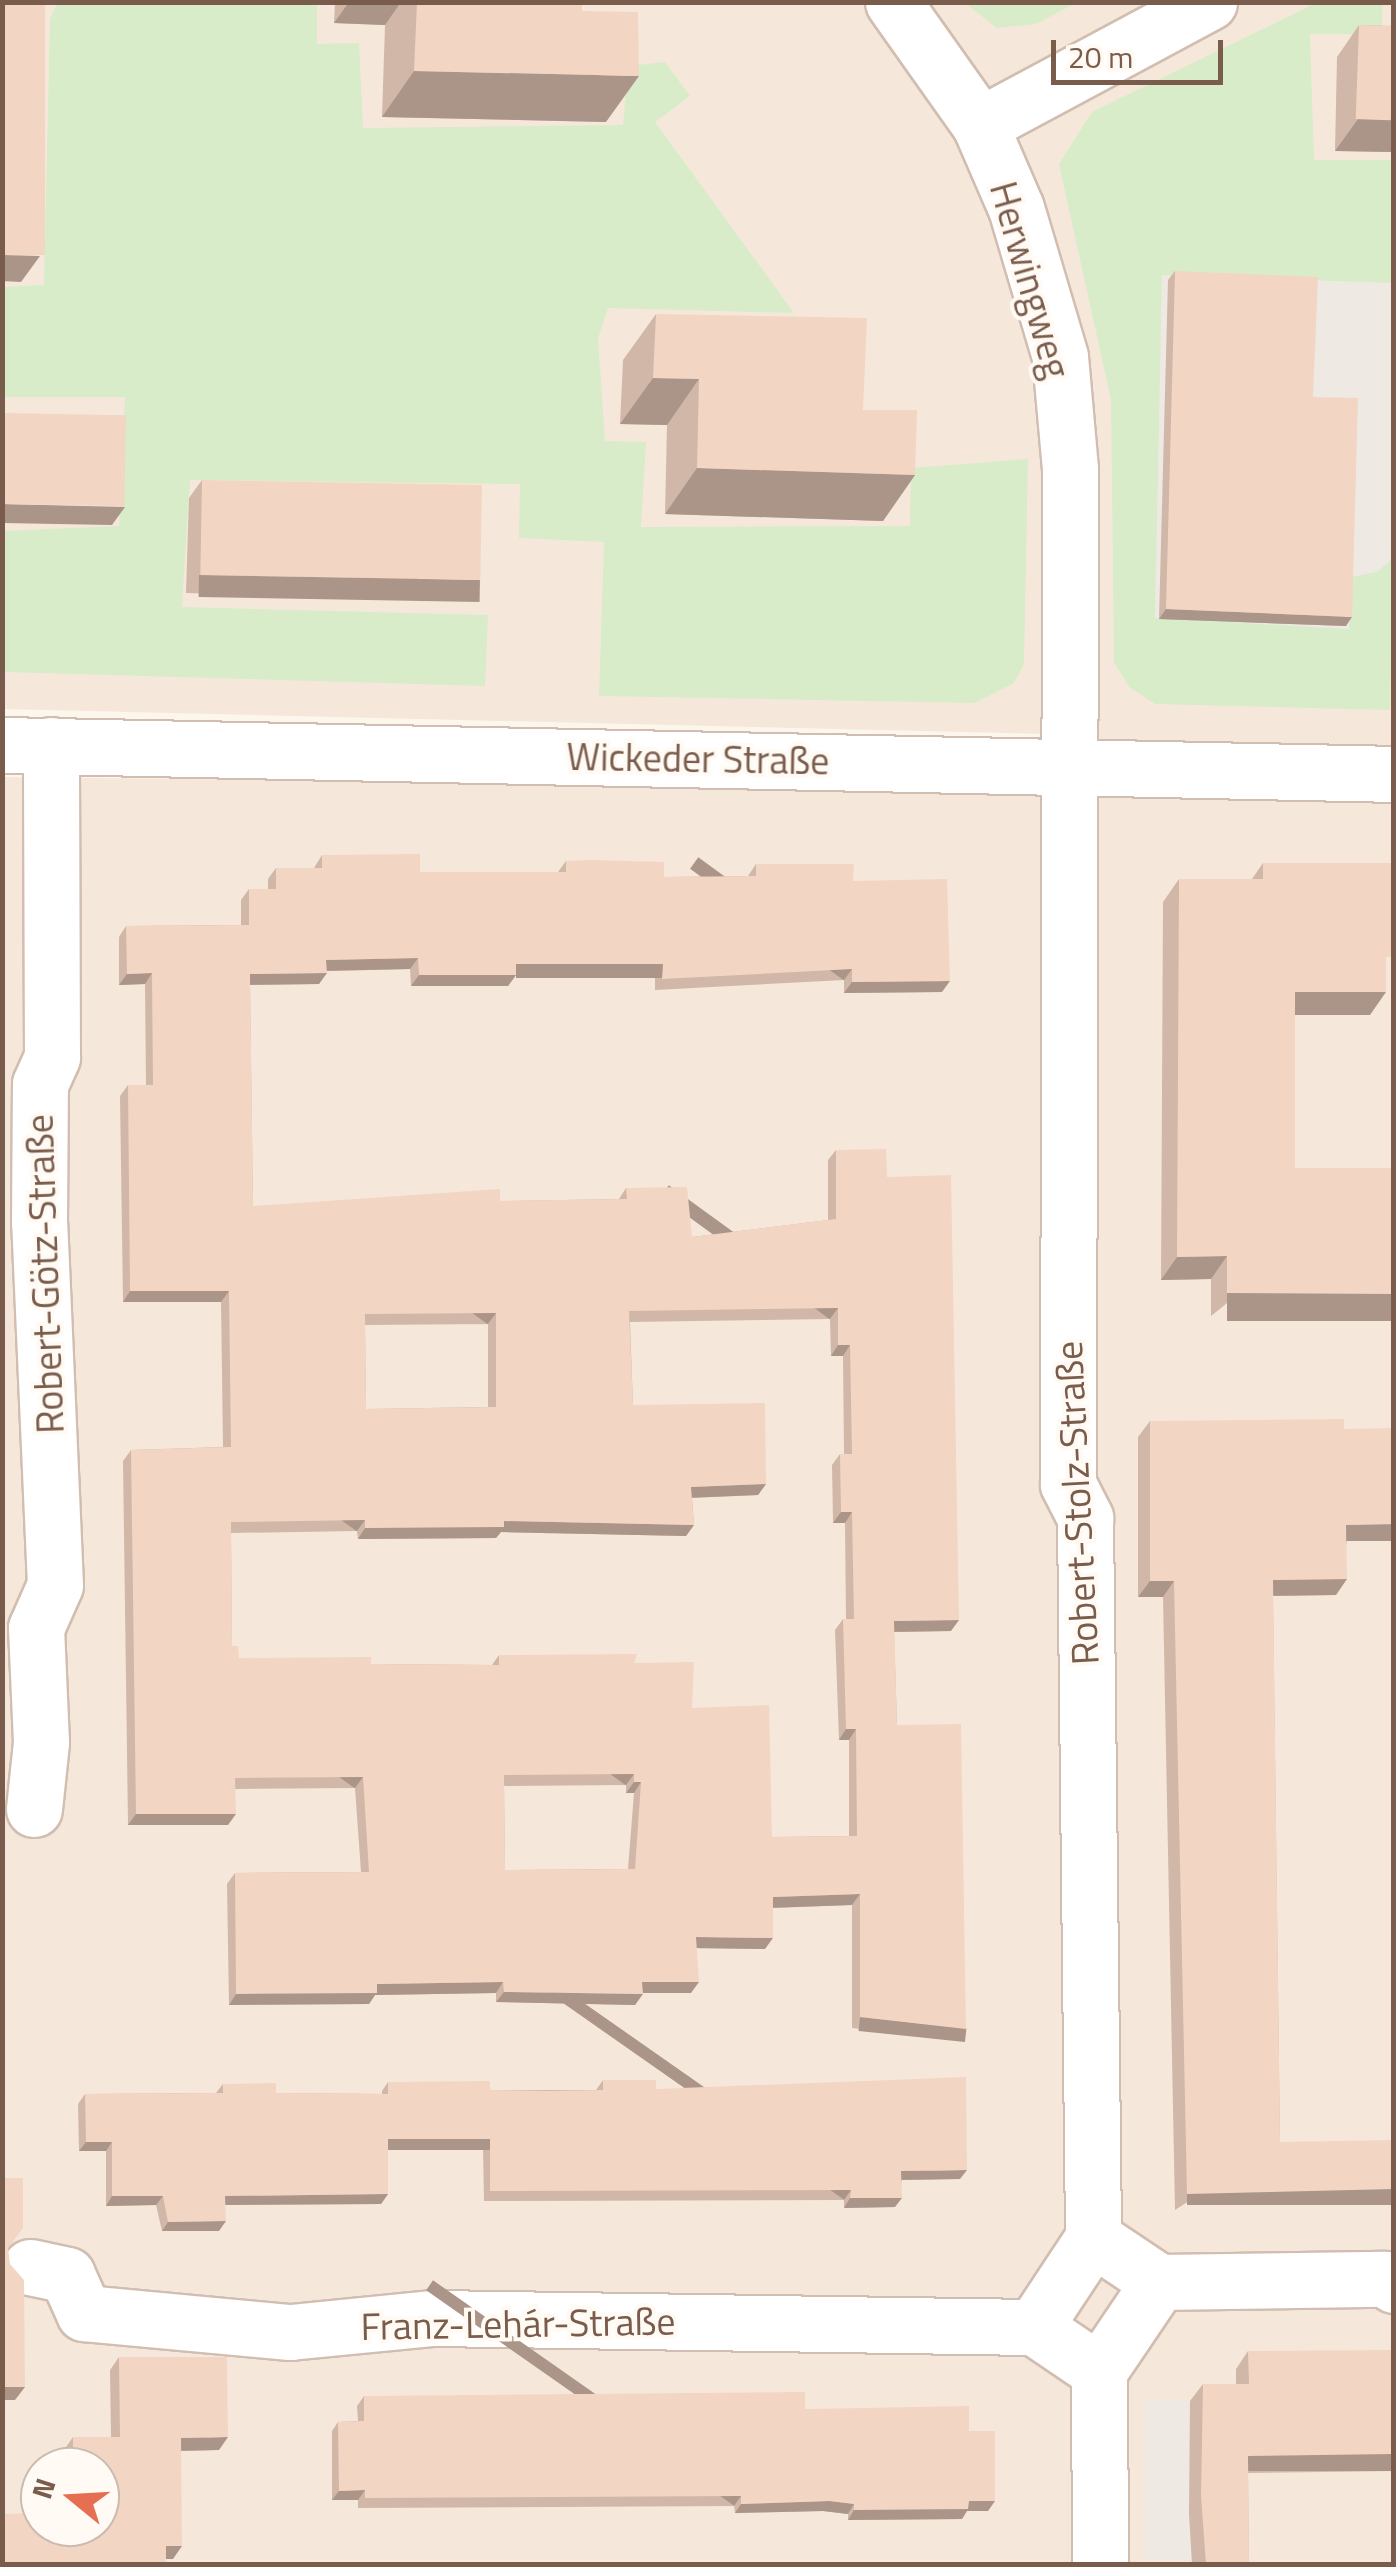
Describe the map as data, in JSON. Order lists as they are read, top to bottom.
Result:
{
  "streets": {
    "street": [
      "Herwingweg",
      "Wickeder Straße",
      "Robert-Götz-Straße",
      "Robert-Stolz-Straße",
      "Franz-Lehár-Straße"
    ]
  },
  "crossings": [
    ["Herwingweg", "Wickeder Straße"],
    ["Herwingweg", "Robert-Stolz-Straße"],
    ["Wickeder Straße", "Robert-Götz-Straße"],
    ["Wickeder Straße", "Robert-Stolz-Straße"]
  ],
  "scale_bar": "20 m",
  "north": "left"
}
